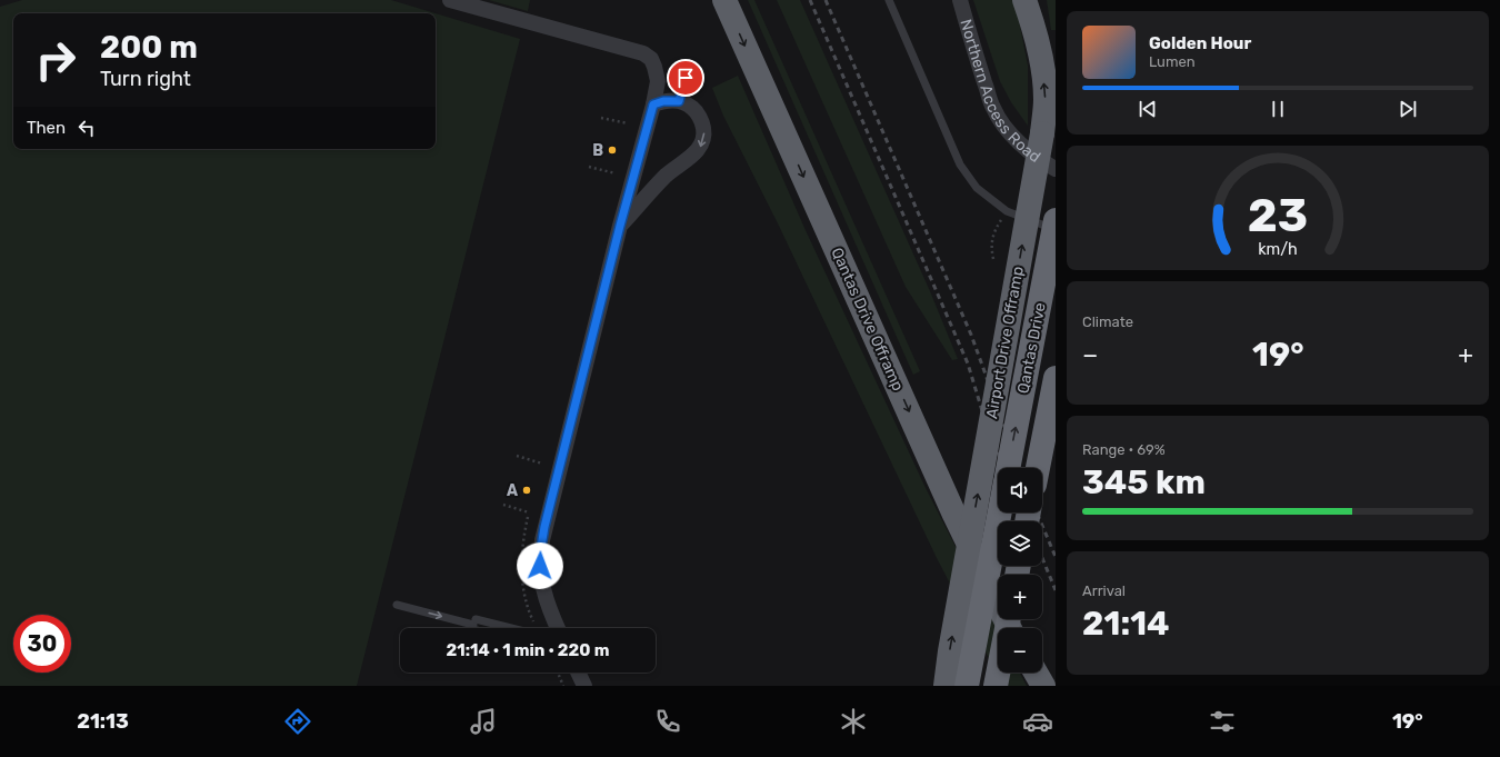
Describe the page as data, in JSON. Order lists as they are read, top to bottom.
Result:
{
  "streets": {
    "highway": ["Qantas Drive Offramp", "Airport Drive Offramp", "Qantas Drive"],
    "street": ["Northern Access Road"]
  },
  "one_way": ["Qantas Drive Offramp"],
  "places": ["B", "A"],
  "page": {
    "turn": ["200 m", "Turn right"],
    "song": ["Golden Hour", "Lumen"],
    "then": "Then",
    "tile": [
      "Climate",
      ["Range · 69%", "345 km"],
      ["Arrival", "21:14"]
    ],
    "heat": ["−", "19°", "+"],
    "map_buttons": ["+", "−"],
    "limit": "30",
    "trip": "21:14 · 1 min · 220 m",
    "tabs": ["21:13", "19°"],
    "gauge": ["23", "km/h"]
  }
}
